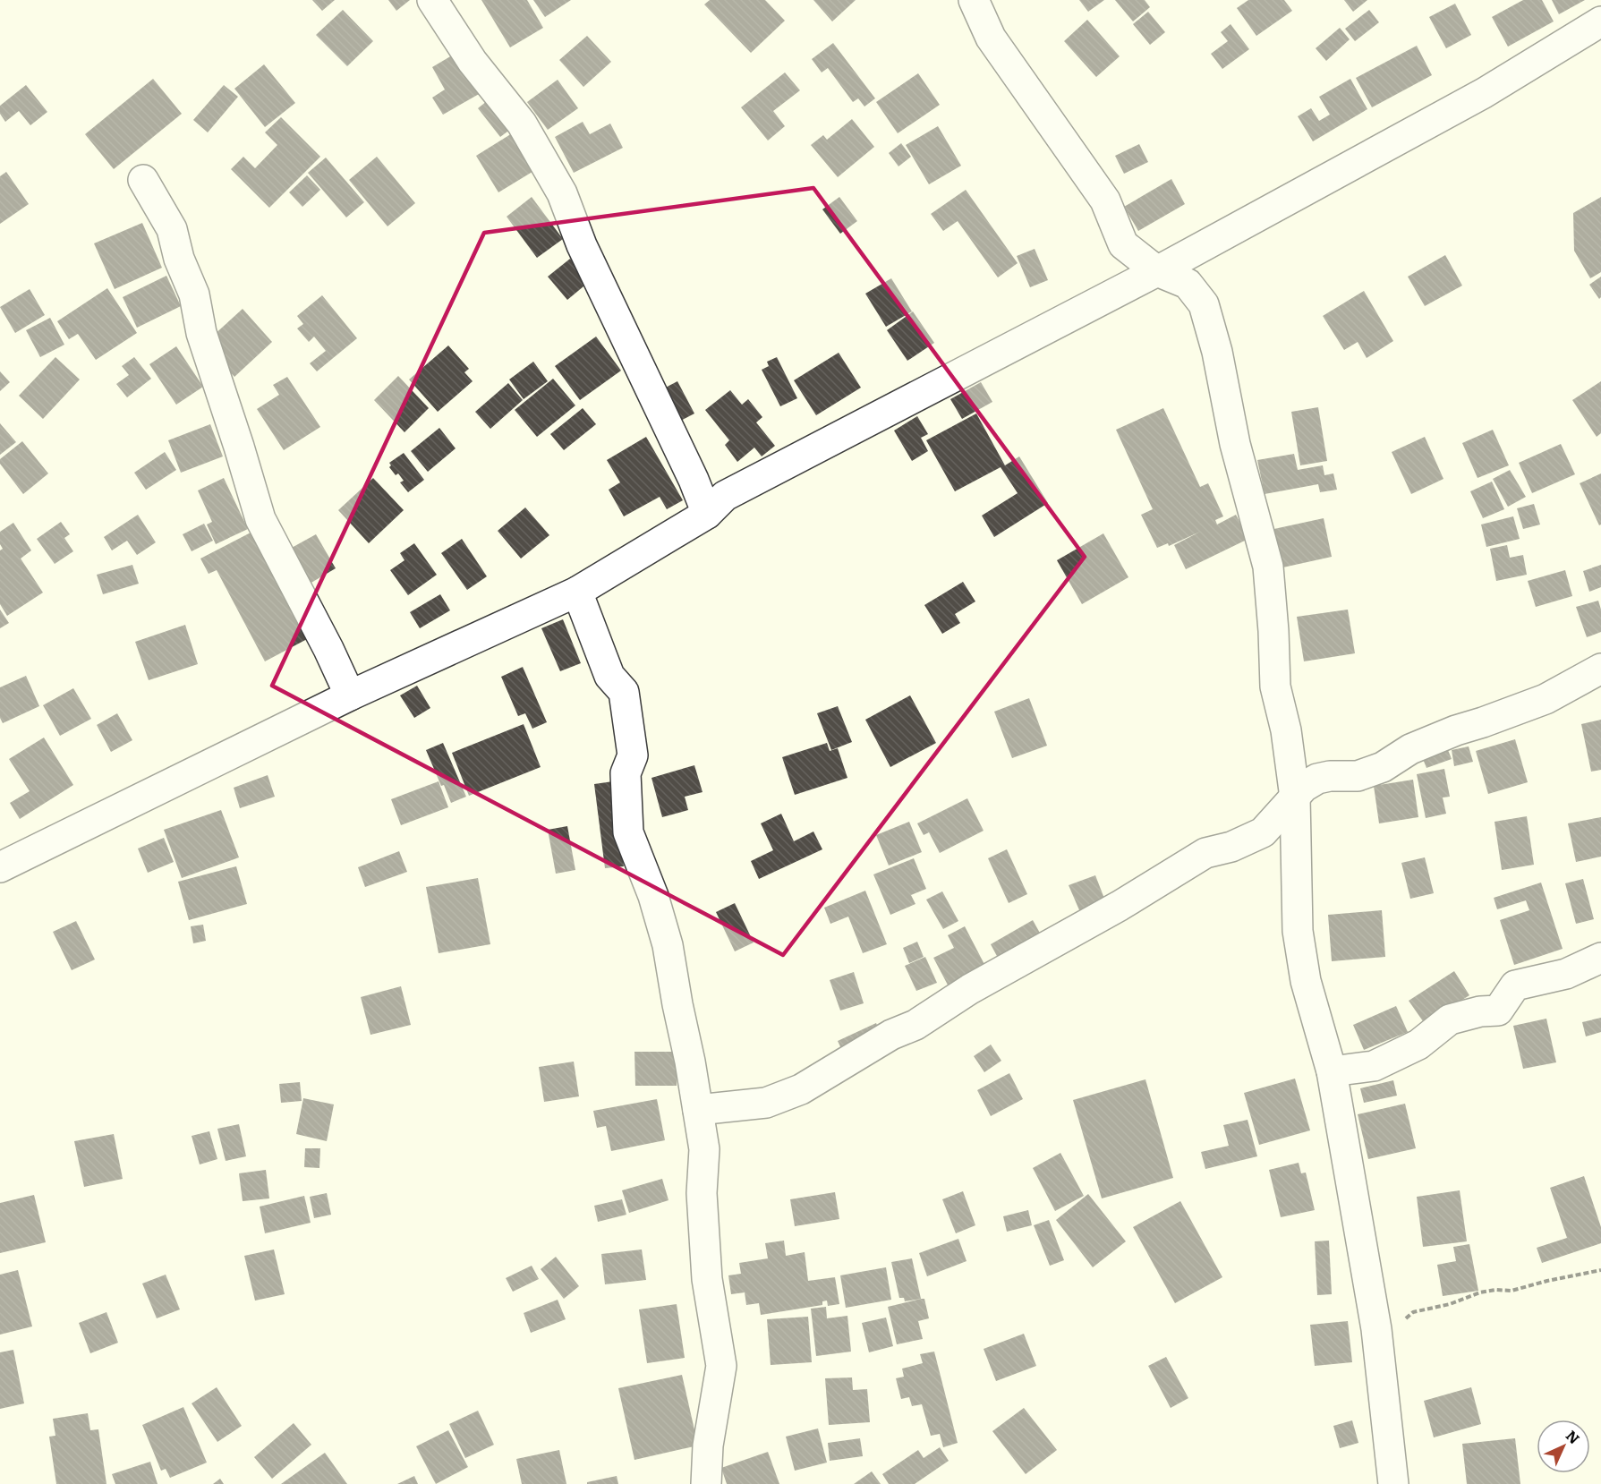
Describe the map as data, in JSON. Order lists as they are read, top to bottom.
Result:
{
  "north": "top right"
}
